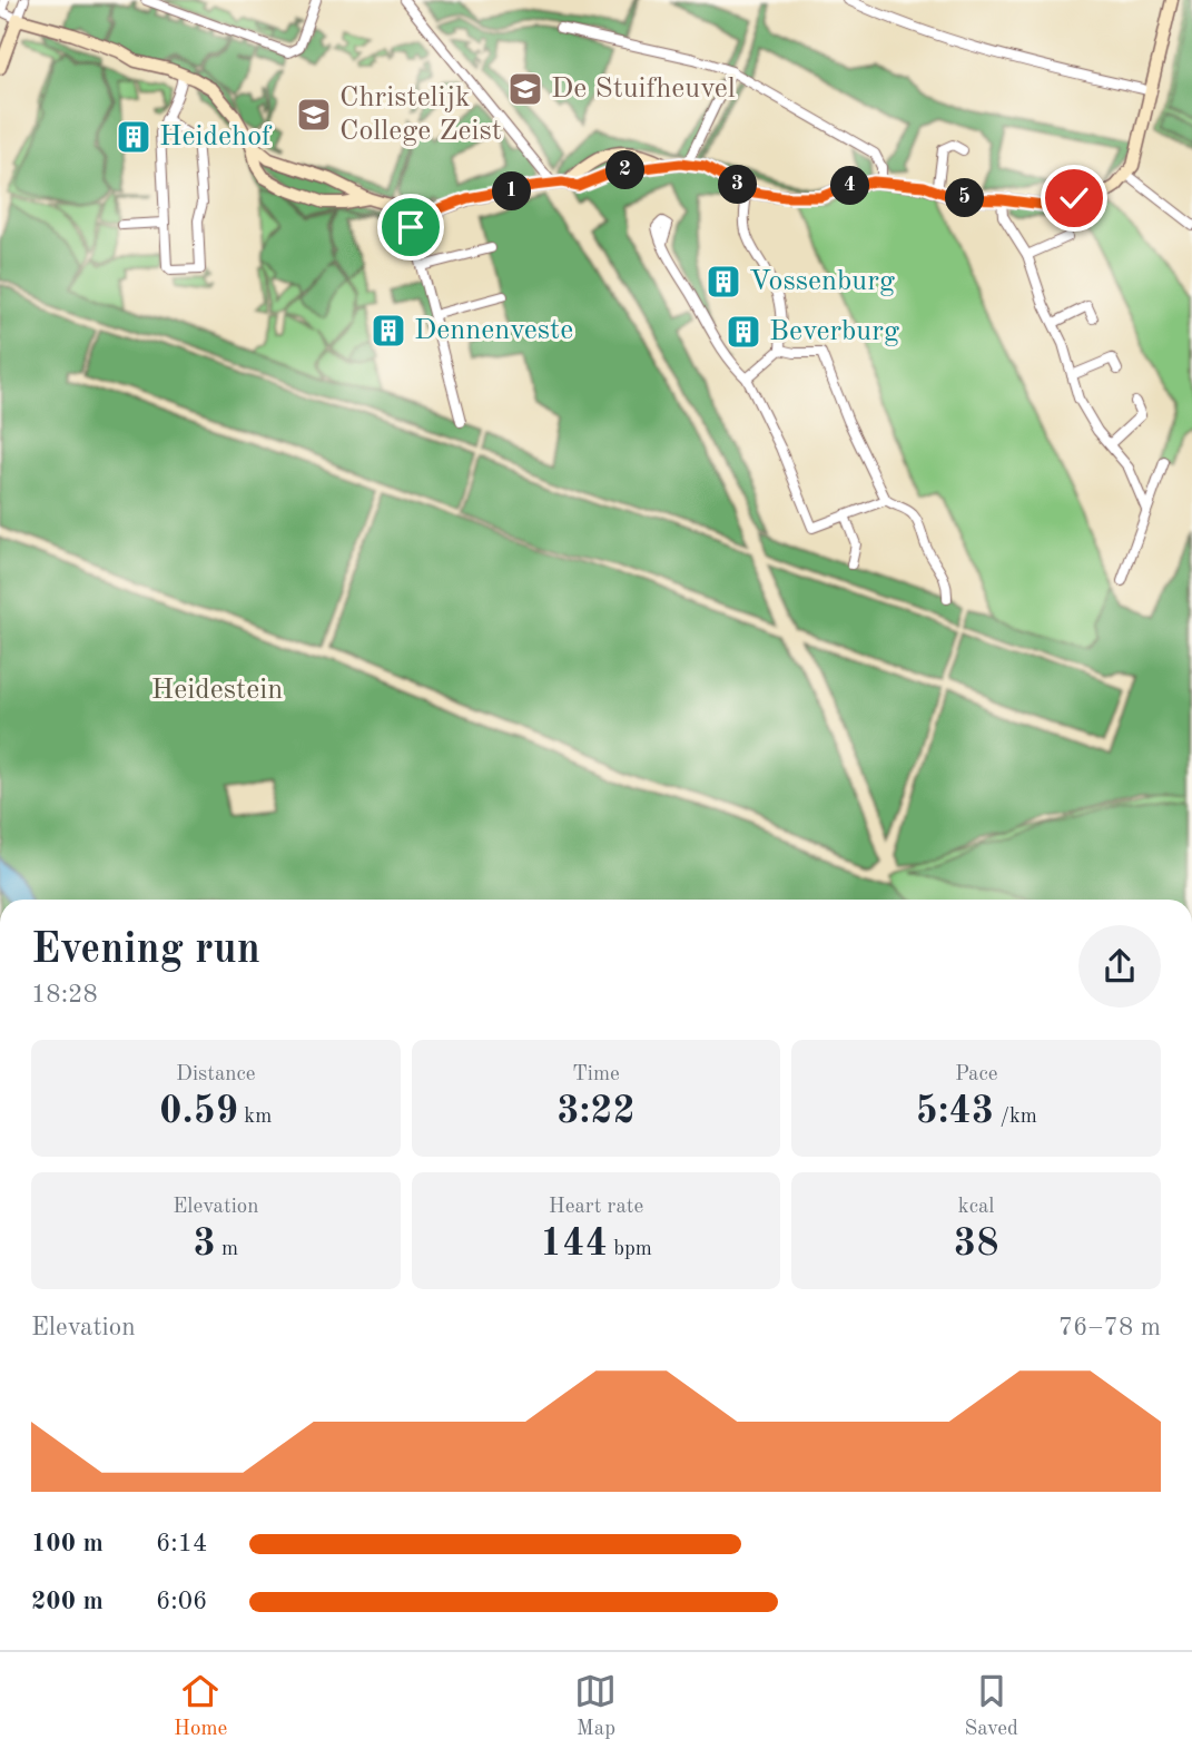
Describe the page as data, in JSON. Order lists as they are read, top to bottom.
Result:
{
  "parks": ["Heidestein"],
  "places": {
    "school or university": ["De Stuifheuvel", "Christelijk College Zeist"],
    "building": [
      "Heidehof",
      "Vossenburg",
      "Dennenveste",
      "Beverburg"
    ]
  },
  "page": {
    "pins": [
      "2",
      "3",
      "4",
      "1",
      "5"
    ],
    "heading": ["Evening run", "18:28"],
    "stats": [
      ["Distance", "0.59 km"],
      ["Time", "3:22"],
      ["Pace", "5:43 /km"],
      ["Elevation", "3 m"],
      ["Heart rate", "144 bpm"],
      ["kcal", "38"]
    ],
    "chart": ["Elevation", "76–78 m"],
    "list": [
      {
        "name": "100 m",
        "note": "6:14"
      },
      {
        "name": "200 m",
        "note": "6:06"
      }
    ],
    "tabs": ["Home", "Map", "Saved"]
  }
}
